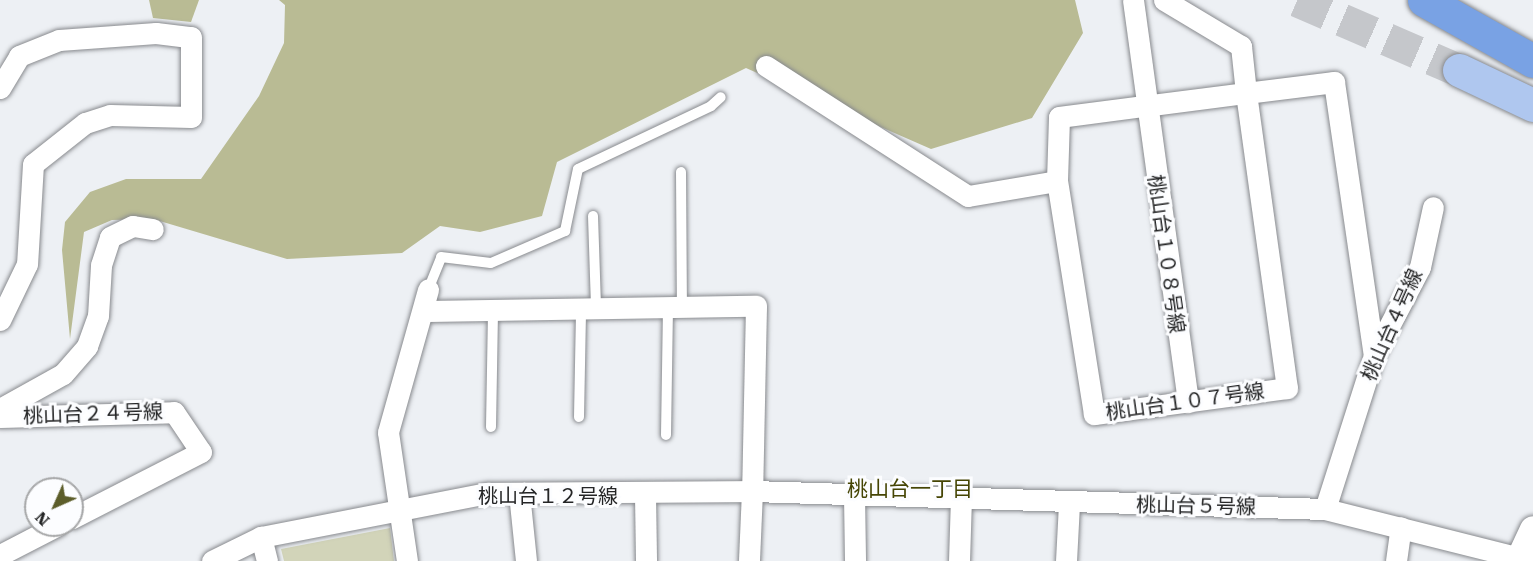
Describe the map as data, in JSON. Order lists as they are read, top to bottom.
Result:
{
  "streets": {
    "street": [
      "桃山台１０８号線",
      "桃山台４号線",
      "桃山台１０７号線",
      "桃山台２４号線",
      "桃山台１２号線",
      "桃山台５号線"
    ]
  },
  "crossings": [
    ["桃山台１０８号線", "桃山台１０７号線"],
    ["桃山台４号線", "桃山台１０７号線"],
    ["桃山台４号線", "桃山台５号線"],
    ["桃山台１２号線", "桃山台５号線"]
  ],
  "districts": ["桃山台一丁目"],
  "north": "bottom left"
}
